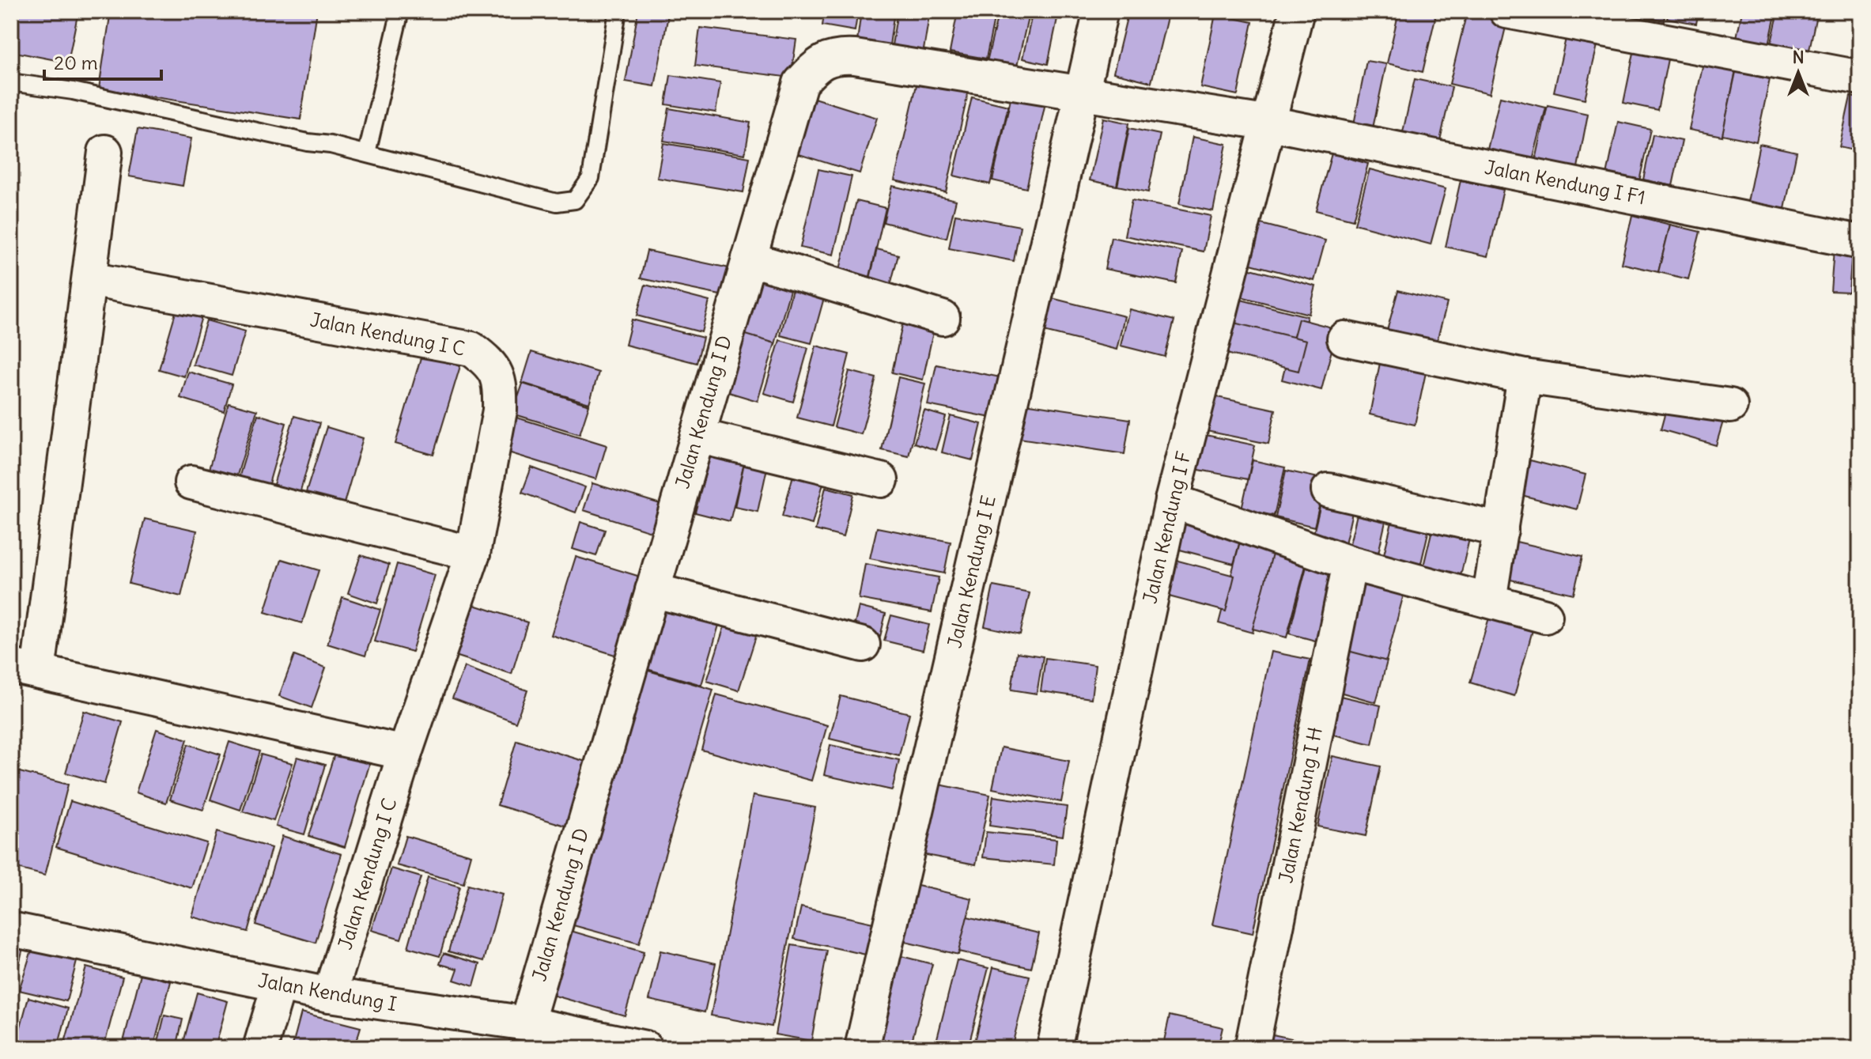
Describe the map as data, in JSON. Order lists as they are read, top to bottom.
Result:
{
  "streets": {
    "street": [
      "Jalan Kendung I F1",
      "Jalan Kendung I C",
      "Jalan Kendung I D",
      "Jalan Kendung I F",
      "Jalan Kendung I E",
      "Jalan Kendung I H",
      "Jalan Kendung I"
    ]
  },
  "crossings": [
    ["Jalan Kendung I F1", "Jalan Kendung I F"],
    ["Jalan Kendung I C", "Jalan Kendung I"],
    ["Jalan Kendung I D", "Jalan Kendung I E"],
    ["Jalan Kendung I D", "Jalan Kendung I"]
  ],
  "scale_bar": "20 m",
  "north": "top"
}
